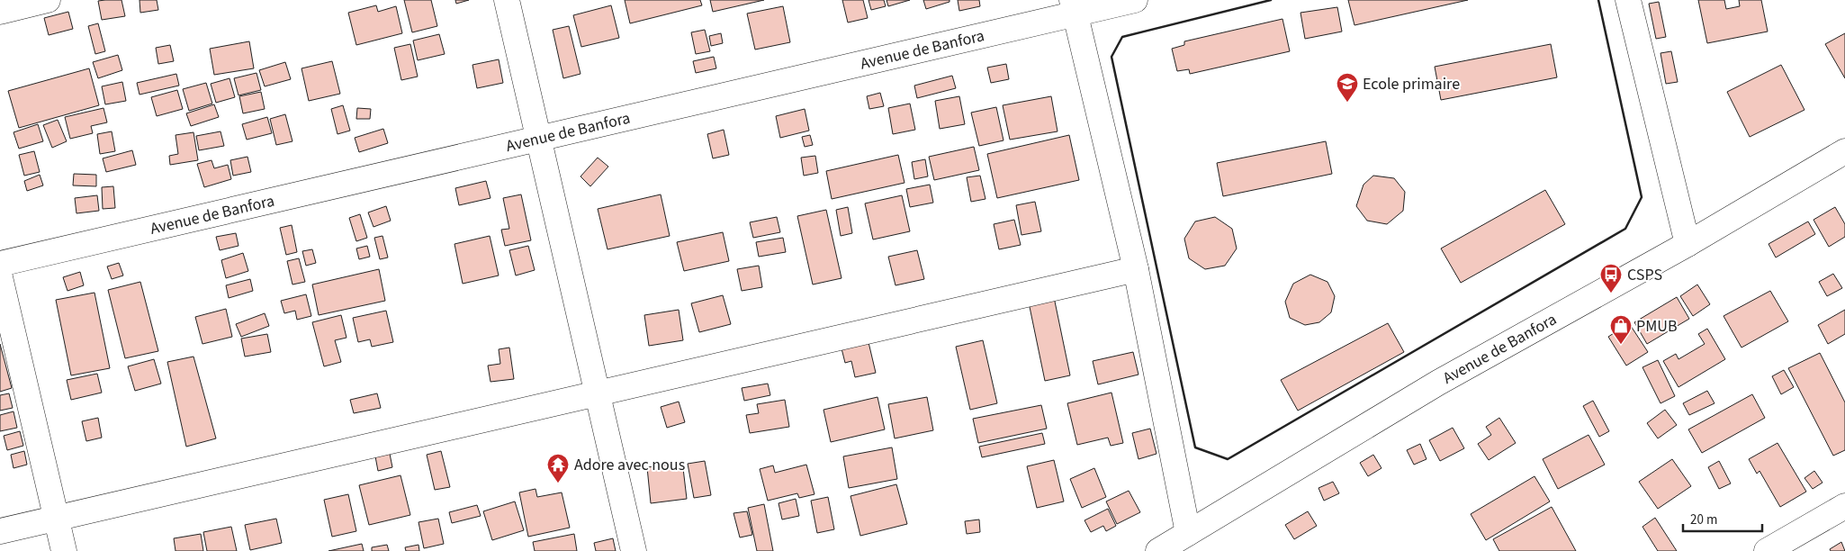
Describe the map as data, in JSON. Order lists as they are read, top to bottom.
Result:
{
  "streets": {
    "street": ["Avenue de Banfora"]
  },
  "places": {
    "school or university": ["Ecole primaire"],
    "bus stop": ["CSPS"],
    "shop": ["PMUB"],
    "temple": ["Adore avec nous"]
  },
  "scale_bar": "20 m"
}
